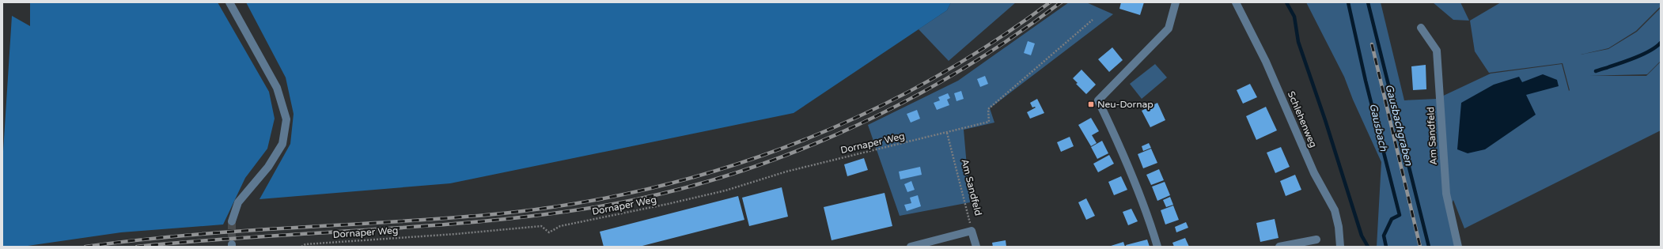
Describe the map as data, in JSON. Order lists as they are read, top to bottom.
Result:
{
  "streets": {
    "street": ["Schlehenweg", "Am Sandfeld"],
    "path": ["Dornaper Weg"]
  },
  "crossings": [
    ["Am Sandfeld", "Dornaper Weg"]
  ],
  "water": ["Gausbachgraben", "Gausbach"],
  "places": {
    "transit": ["Neu-Dornap"]
  }
}
